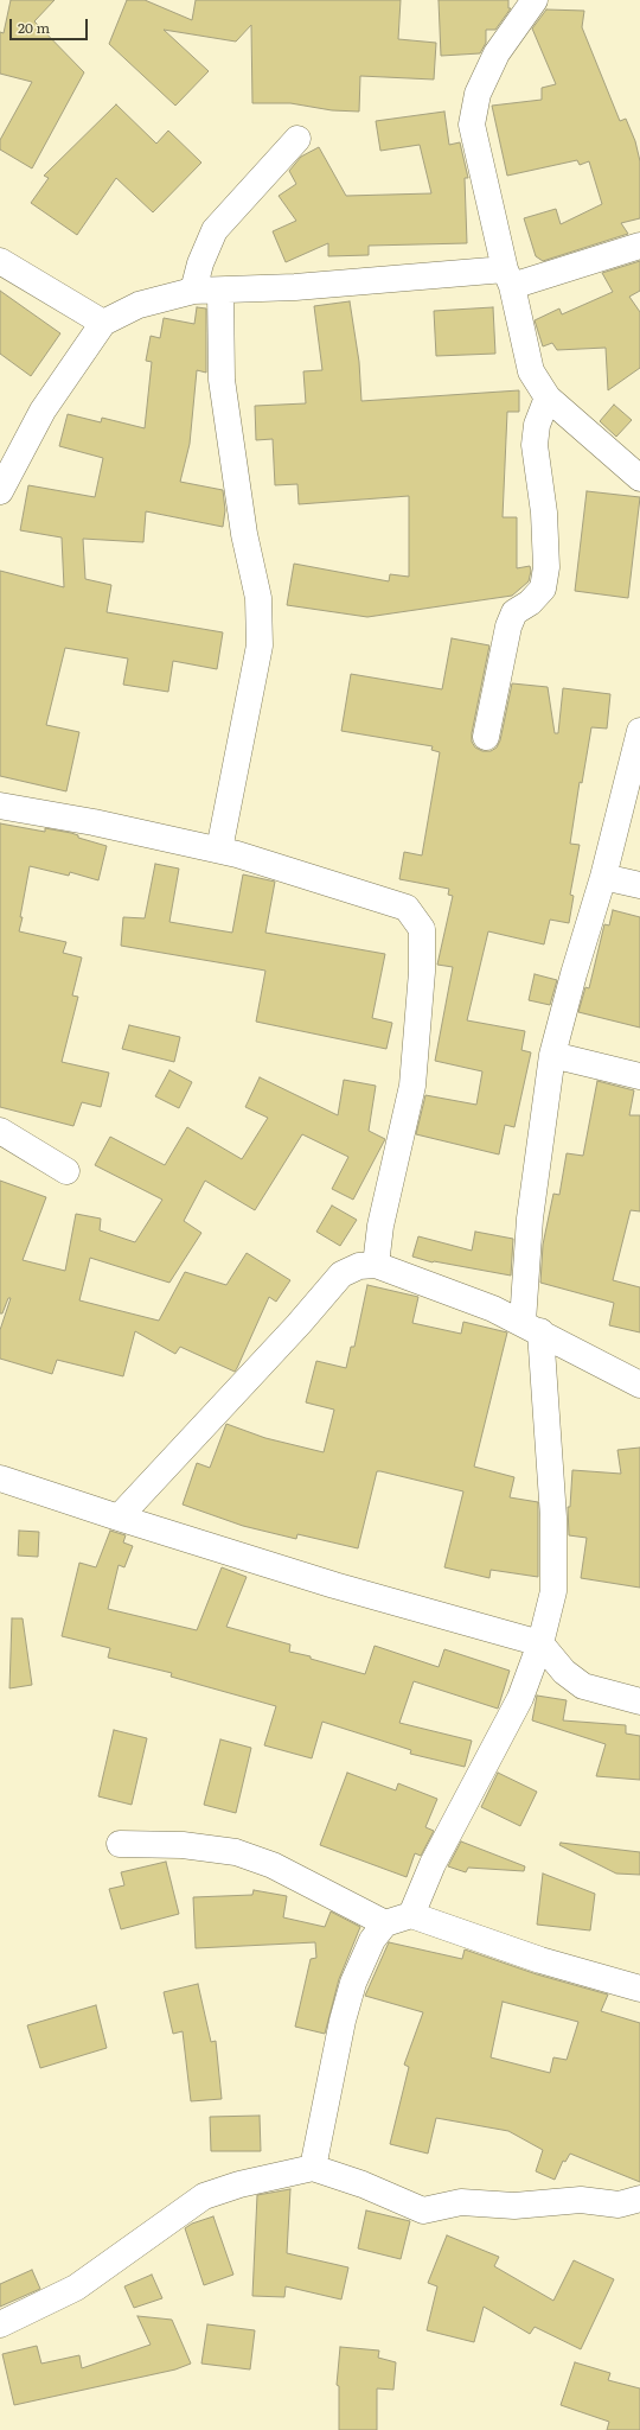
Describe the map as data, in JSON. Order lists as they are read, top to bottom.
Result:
{
  "scale_bar": "20 m"
}
